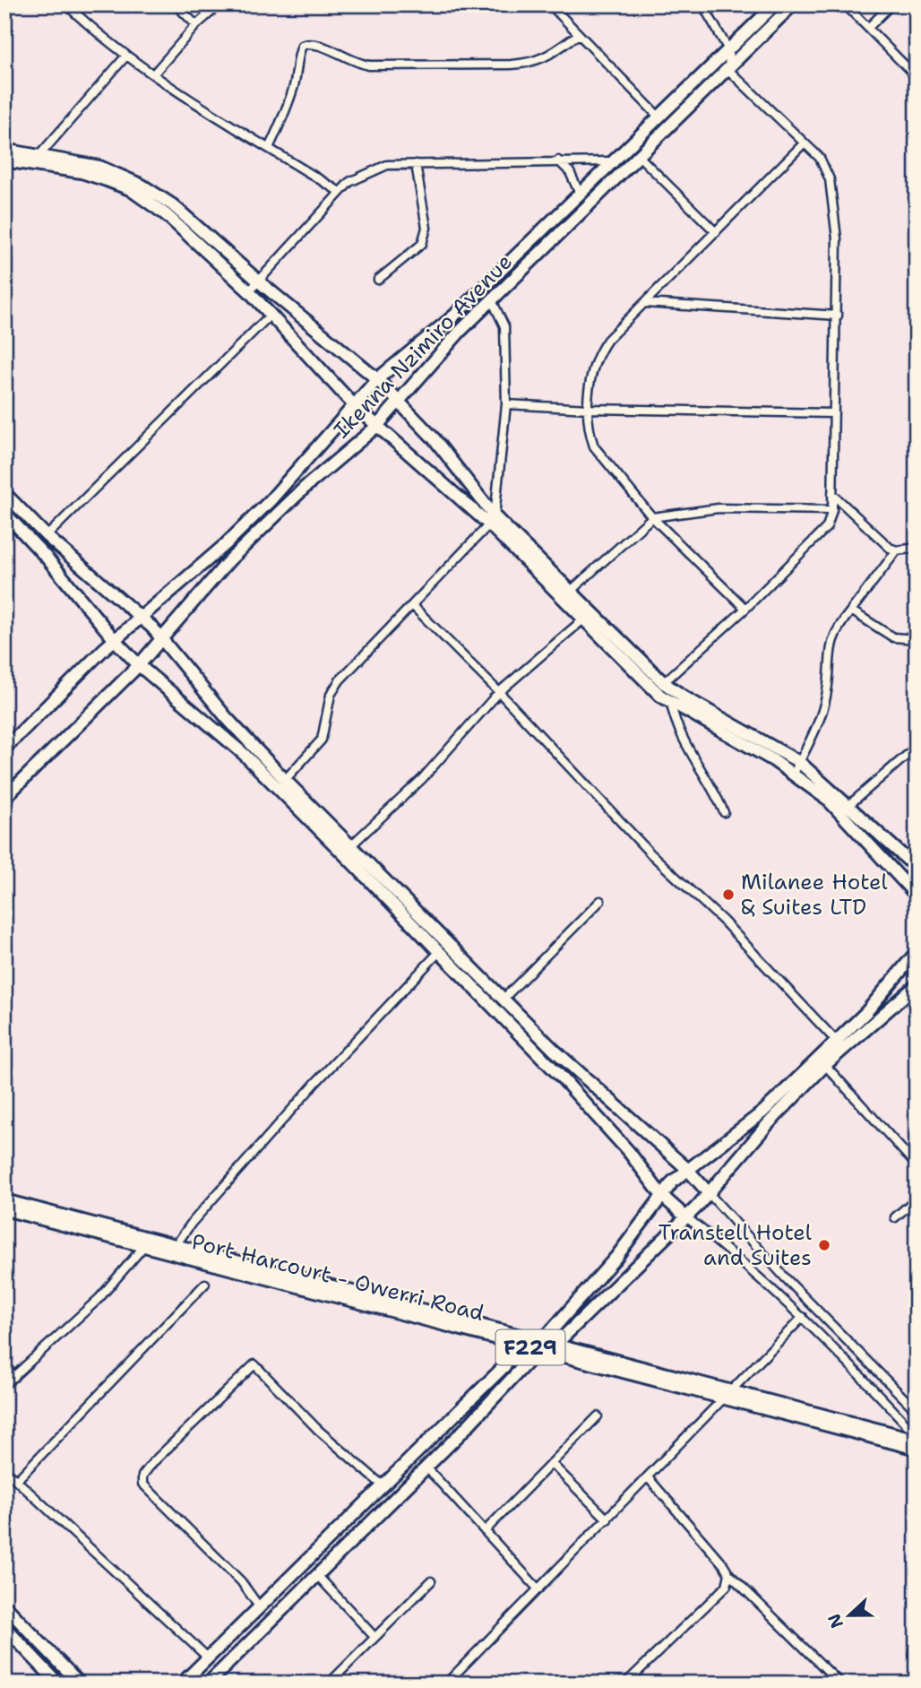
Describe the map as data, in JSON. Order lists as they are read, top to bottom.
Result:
{
  "streets": {
    "street": ["Ikenna Nzimiro Avenue", "Port Harcourt - Owerri Road", "F229"]
  },
  "places": ["Milanee Hotel & Suites LTD", "Transtell Hotel and Suites"],
  "north": "left"
}
